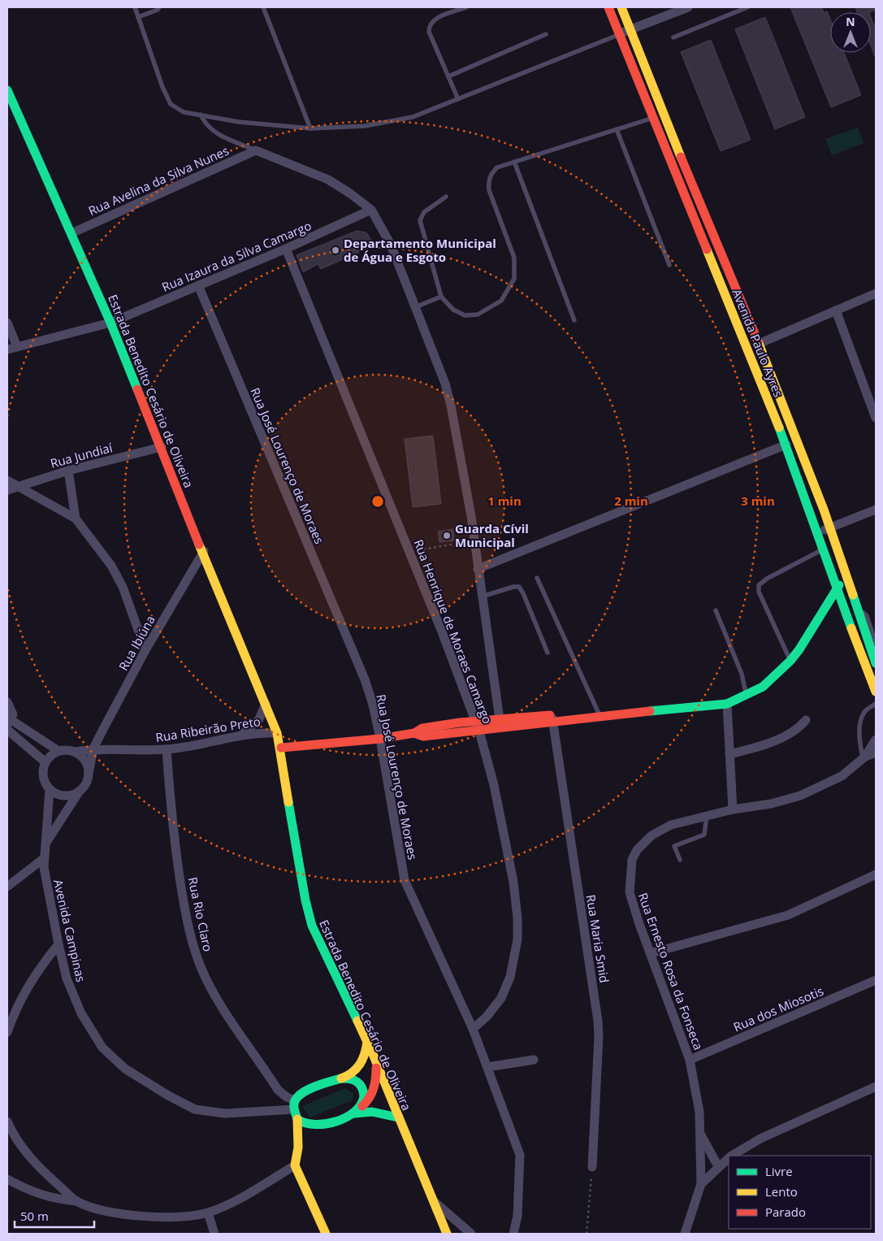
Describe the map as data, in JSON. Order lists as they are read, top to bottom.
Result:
{
  "streets": {
    "main road": ["Avenida Paulo Ayres", "Estrada Benedito Cesário de Oliveira"],
    "street": [
      "Rua Avelina da Silva Nunes",
      "Rua Izaura da Silva Camargo",
      "Rua Jundiaí",
      "Rua José Lourenço de Moraes",
      "Rua Henrique de Moraes Camargo",
      "Rua Ibiúna",
      "Rua Ribeirão Preto",
      "Rua Rio Claro",
      "Avenida Campinas",
      "Rua Maria Smid",
      "Rua Ernesto Rosa da Fonseca",
      "Rua dos Miosotis"
    ]
  },
  "crossings": [
    ["Rua Avelina da Silva Nunes", "Estrada Benedito Cesário de Oliveira"],
    ["Rua Izaura da Silva Camargo", "Estrada Benedito Cesário de Oliveira"],
    ["Rua Izaura da Silva Camargo", "Rua José Lourenço de Moraes"],
    ["Rua Izaura da Silva Camargo", "Rua Henrique de Moraes Camargo"],
    ["Estrada Benedito Cesário de Oliveira", "Rua Jundiaí"],
    ["Estrada Benedito Cesário de Oliveira", "Rua Ibiúna"],
    ["Estrada Benedito Cesário de Oliveira", "Rua Ribeirão Preto"],
    ["Rua José Lourenço de Moraes", "Rua Henrique de Moraes Camargo"],
    ["Rua Ibiúna", "Rua Ribeirão Preto"],
    ["Rua Ibiúna", "Avenida Campinas"],
    ["Rua Ribeirão Preto", "Rua Rio Claro"],
    ["Rua Rio Claro", "Avenida Campinas"],
    ["Rua Ernesto Rosa da Fonseca", "Rua dos Miosotis"]
  ],
  "places": ["Departamento Municipal de Água e Esgoto", "Guarda Cívil Municipal"],
  "legend": ["Livre", "Lento", "Parado"],
  "scale_bar": "50 m",
  "north": "top",
  "rings": ["1 min", "2 min", "3 min"]
}
